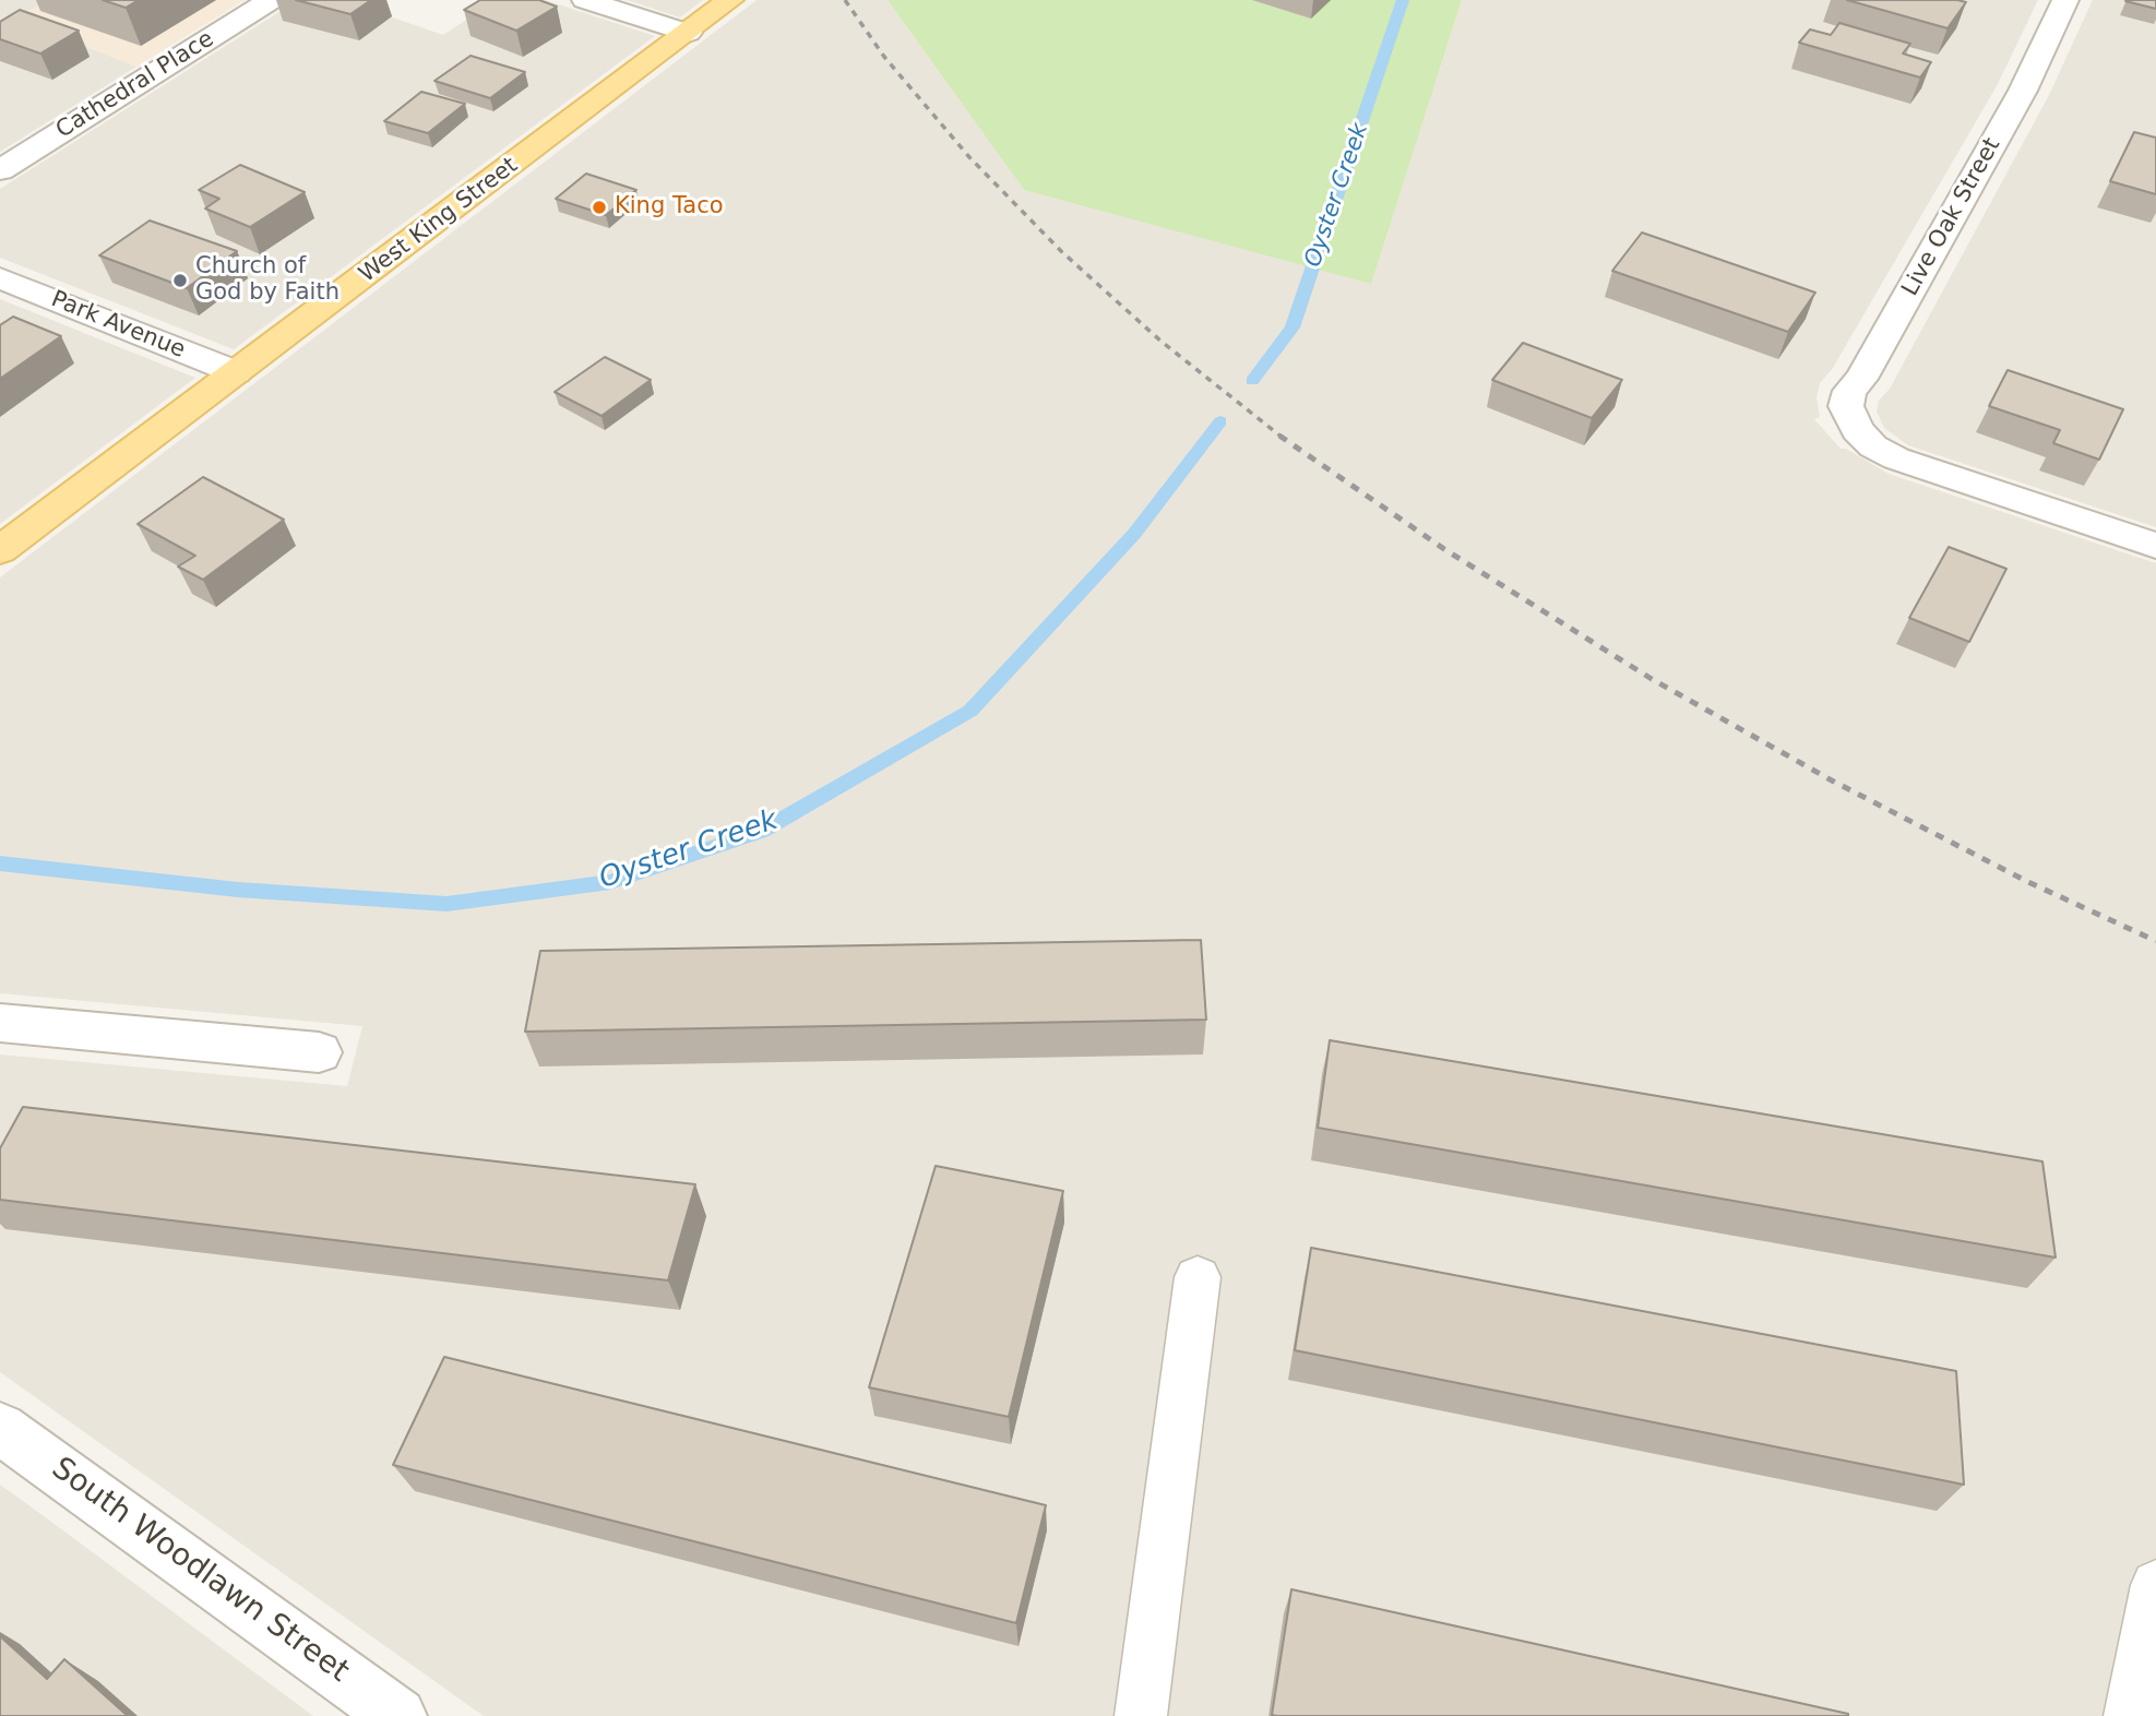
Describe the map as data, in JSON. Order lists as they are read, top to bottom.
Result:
{
  "streets": {
    "main road": ["West King Street"],
    "street": [
      "Cathedral Place",
      "Live Oak Street",
      "Park Avenue",
      "South Woodlawn Street"
    ]
  },
  "crossings": [
    ["West King Street", "Park Avenue"]
  ],
  "water": ["Oyster Creek"],
  "places": ["King Taco", "Church of God by Faith"]
}
